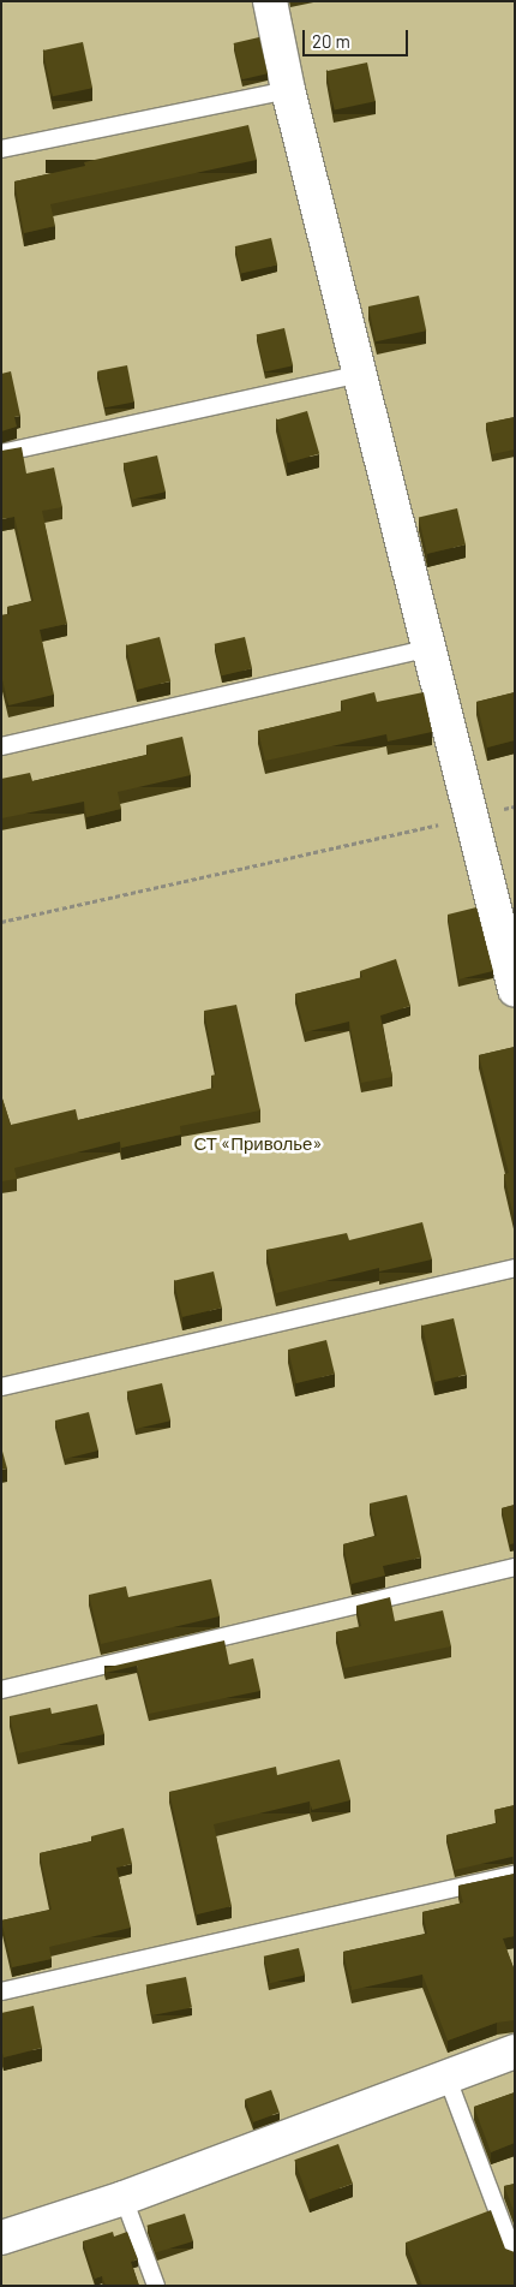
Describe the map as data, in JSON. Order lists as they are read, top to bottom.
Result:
{
  "parks": ["СТ «Приволье»"],
  "scale_bar": "20 m"
}
